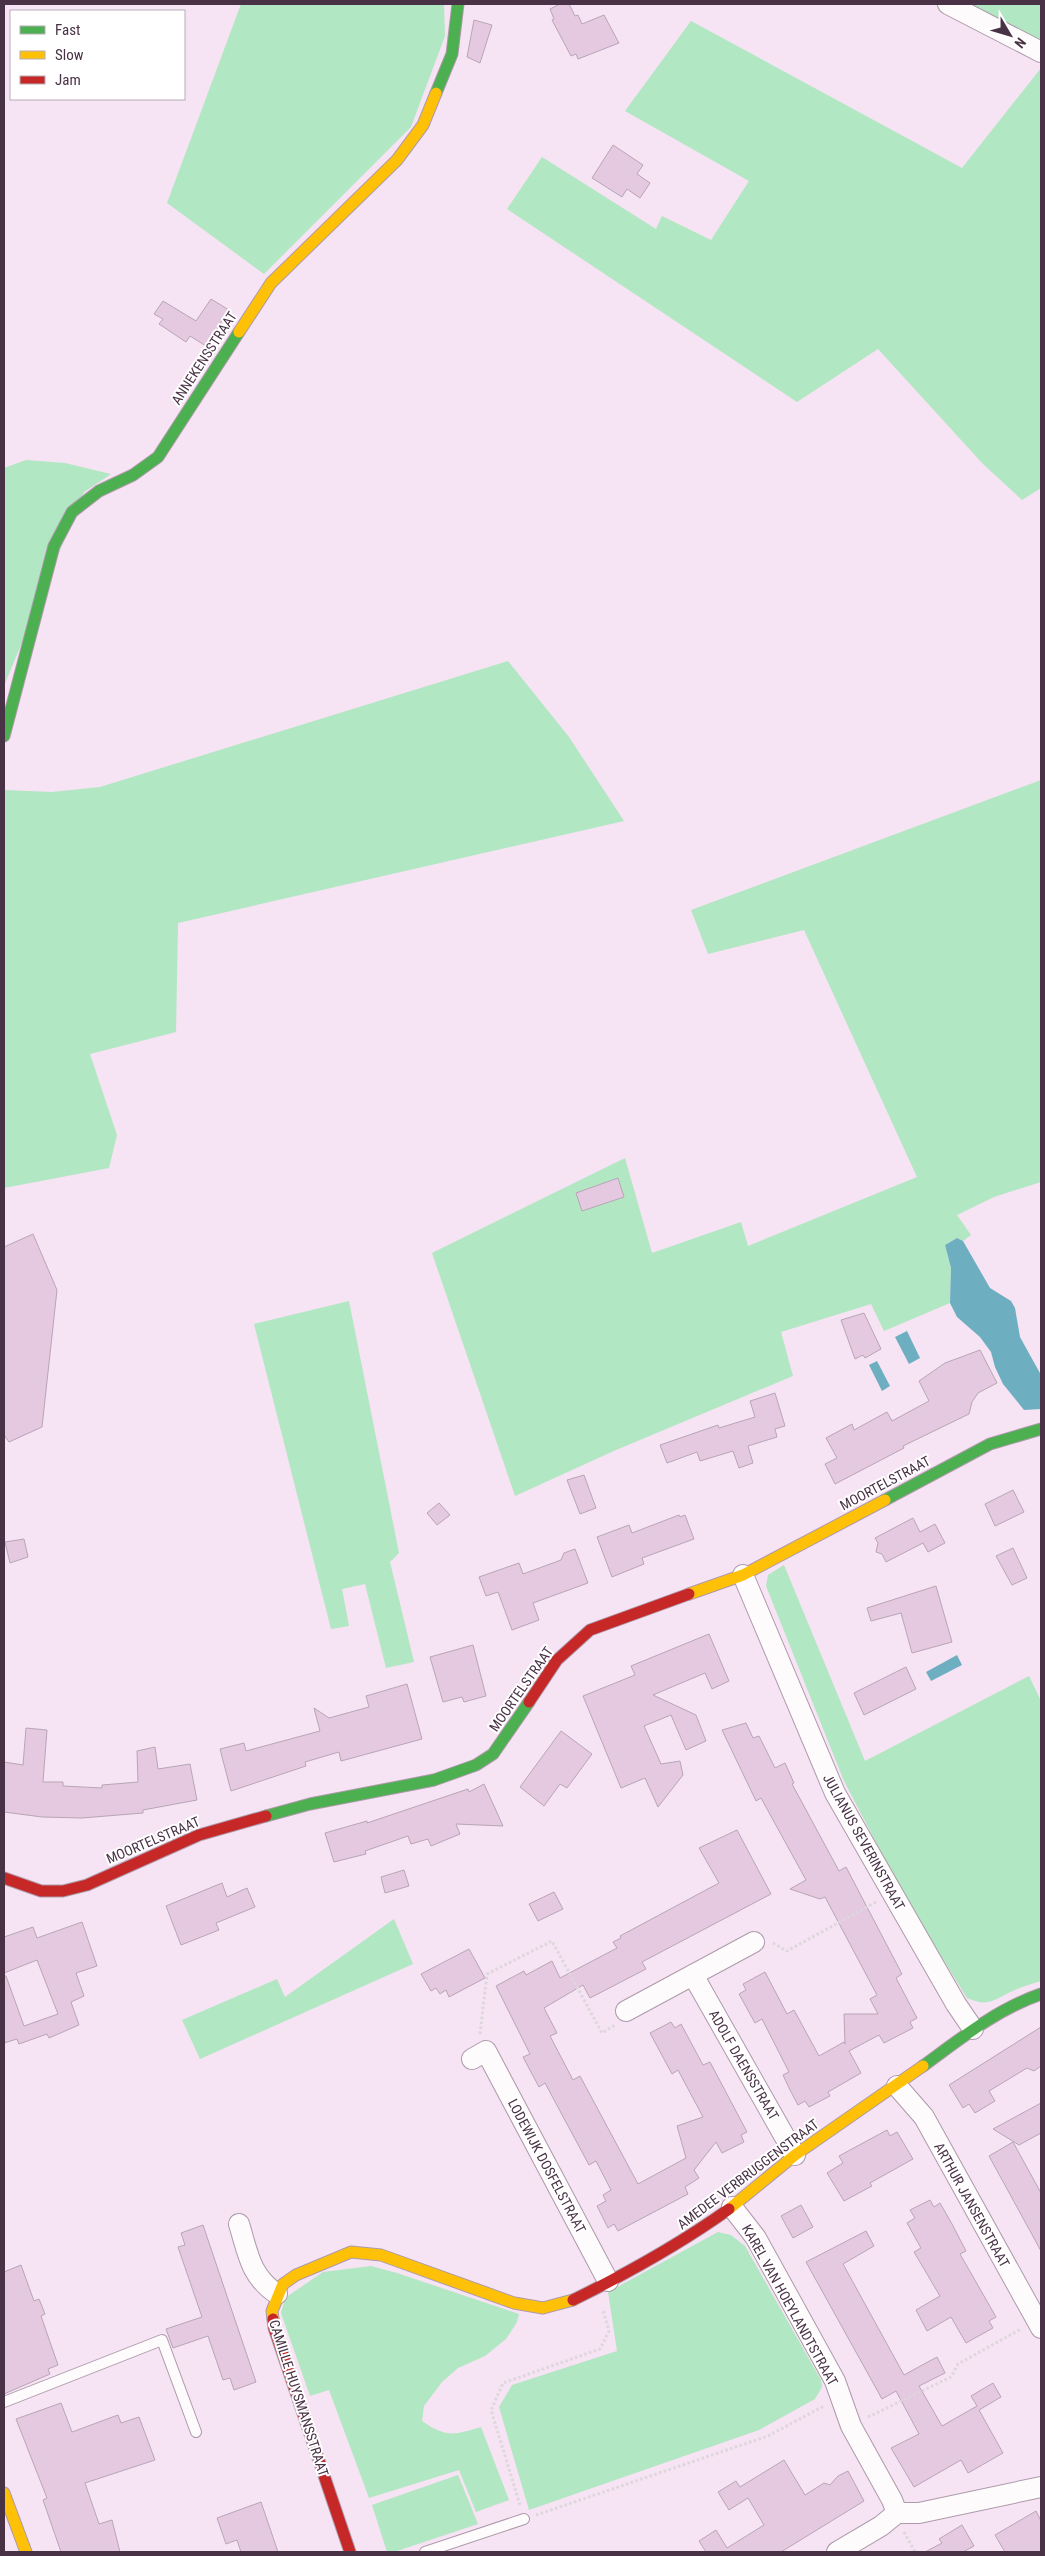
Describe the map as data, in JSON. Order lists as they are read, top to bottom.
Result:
{
  "streets": {
    "street": [
      "ANNEKENSSTRAAT",
      "MOORTELSTRAAT",
      "JULIANUS SEVERINSTRAAT",
      "ADOLF DAENSSTRAAT",
      "LODEWIJK DOSFELSTRAAT",
      "AMEDEE VERBRUGGENSTRAAT",
      "ARTHUR JANSENSTRAAT",
      "KAREL VAN HOEYLANDTSTRAAT",
      "CAMILLE HUYSMANSSTRAAT"
    ]
  },
  "crossings": [
    ["MOORTELSTRAAT", "JULIANUS SEVERINSTRAAT"],
    ["JULIANUS SEVERINSTRAAT", "AMEDEE VERBRUGGENSTRAAT"],
    ["ADOLF DAENSSTRAAT", "AMEDEE VERBRUGGENSTRAAT"],
    ["LODEWIJK DOSFELSTRAAT", "AMEDEE VERBRUGGENSTRAAT"],
    ["AMEDEE VERBRUGGENSTRAAT", "ARTHUR JANSENSTRAAT"],
    ["AMEDEE VERBRUGGENSTRAAT", "KAREL VAN HOEYLANDTSTRAAT"],
    ["AMEDEE VERBRUGGENSTRAAT", "CAMILLE HUYSMANSSTRAAT"]
  ],
  "legend": ["Fast", "Slow", "Jam"],
  "north": "bottom right"
}
